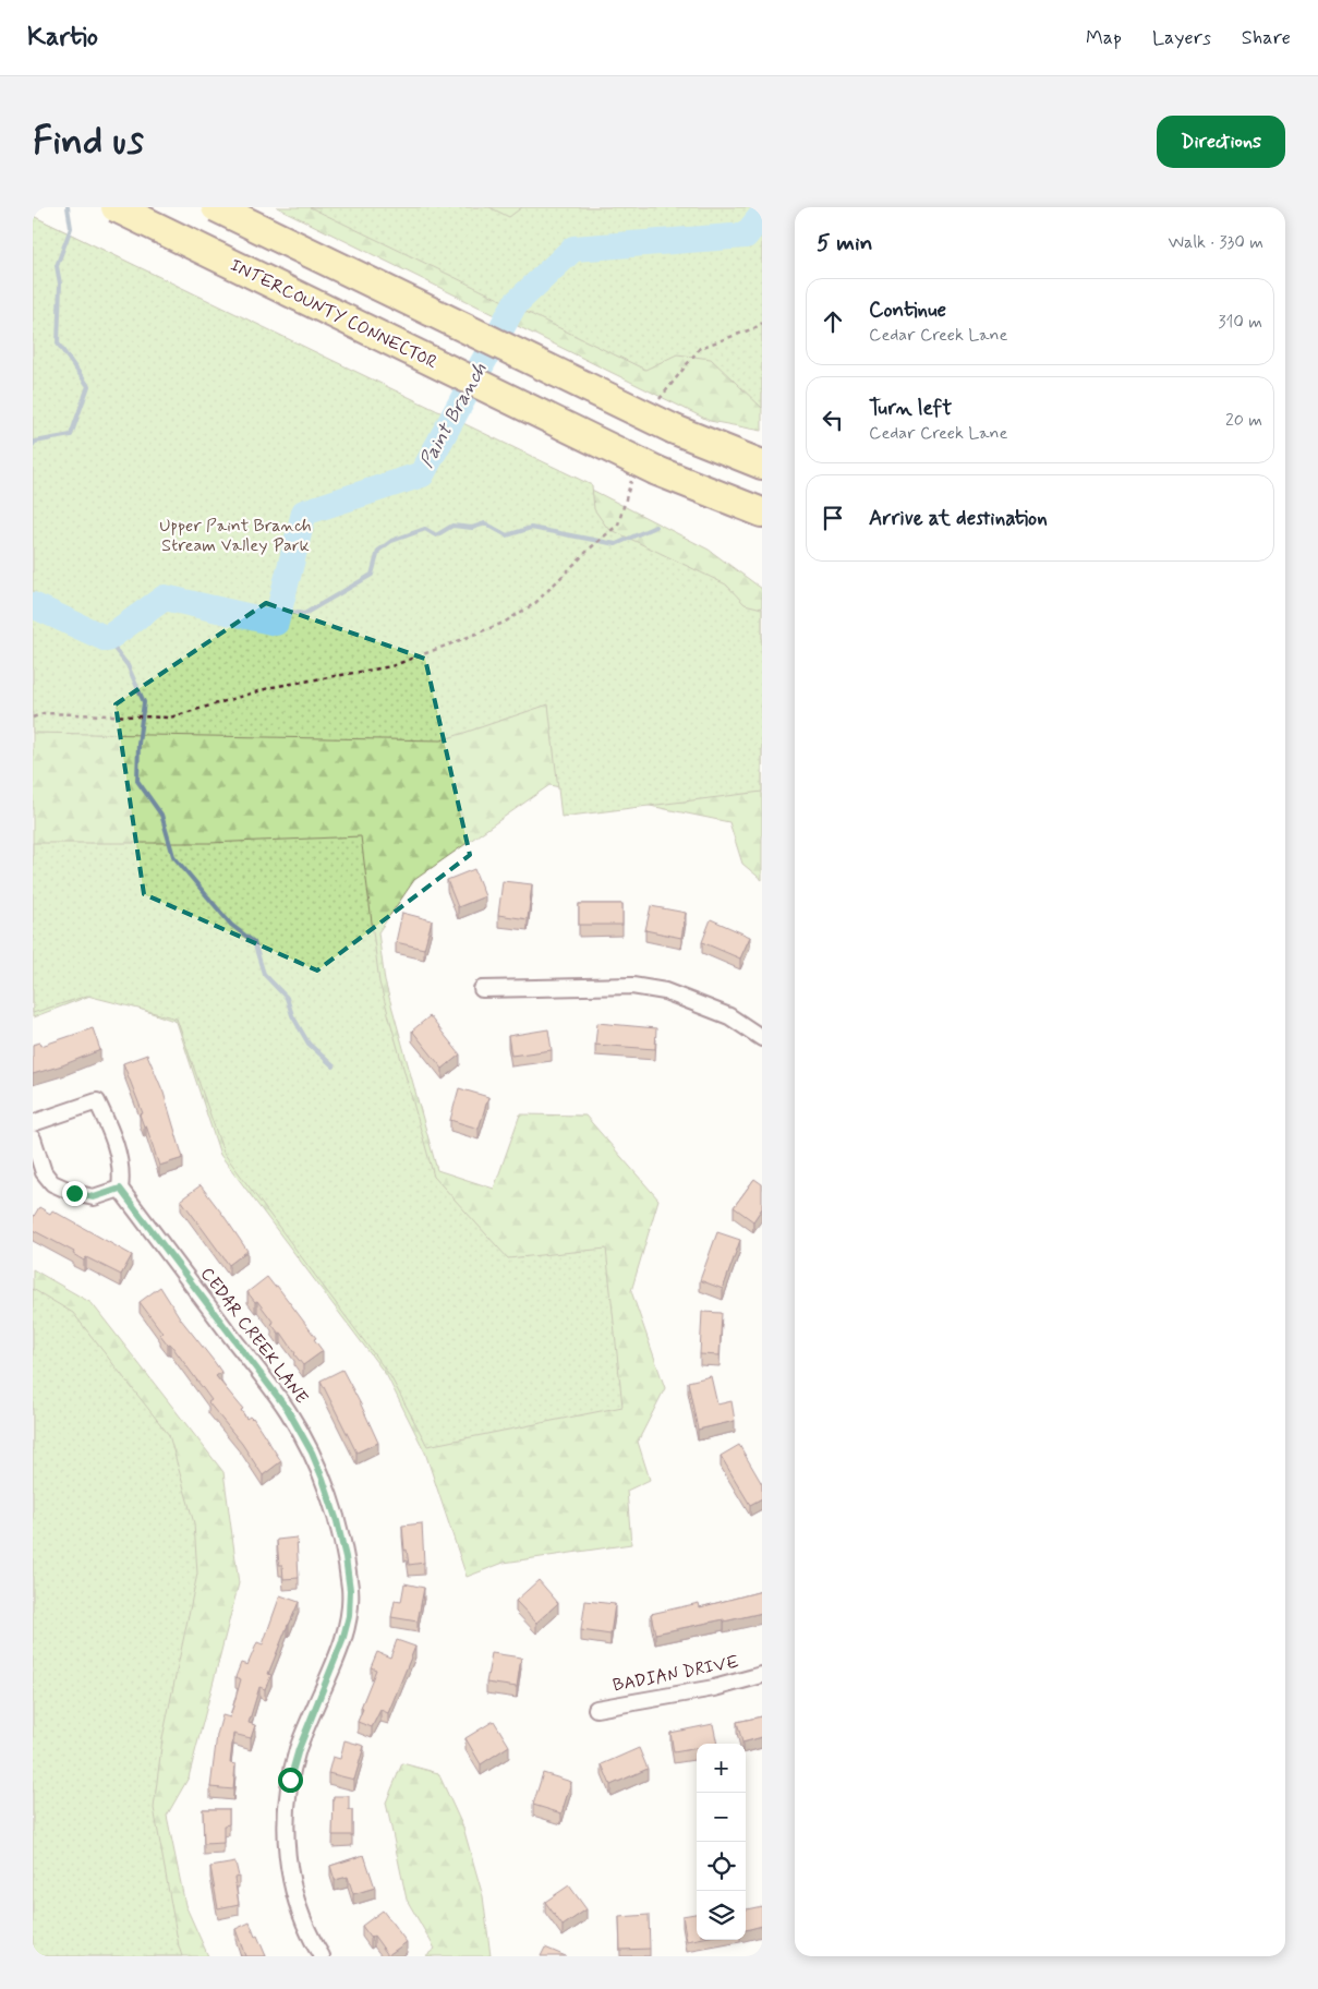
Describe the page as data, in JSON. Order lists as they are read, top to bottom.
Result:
{
  "streets": {
    "highway": ["INTERCOUNTY CONNECTOR"],
    "street": ["CEDAR CREEK LANE", "BADIAN DRIVE"]
  },
  "water": ["Paint Branch"],
  "parks": ["Upper Paint Branch Stream Valley Park"],
  "page": {
    "header": "Kartio",
    "nav": ["Map", "Layers", "Share"],
    "buttons": "Directions",
    "title": "Find us",
    "heading": ["5 min", "Walk · 330 m"],
    "list": [
      ["Continue", "Cedar Creek Lane", "310 m"],
      ["Turn left", "Cedar Creek Lane", "20 m"],
      "Arrive at destination"
    ],
    "map_buttons": ["+", "−"]
  }
}
